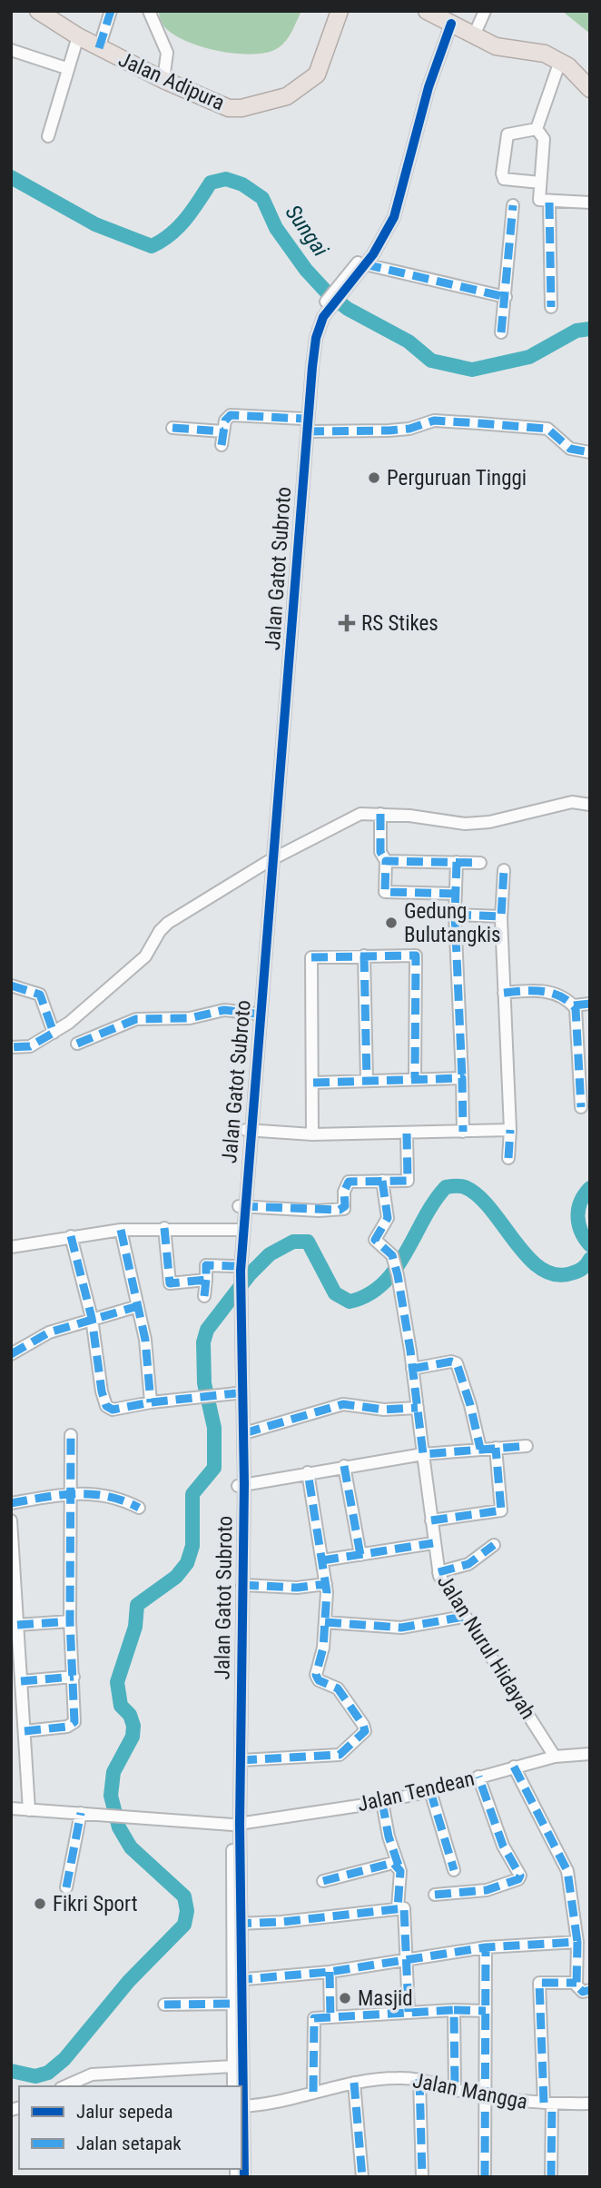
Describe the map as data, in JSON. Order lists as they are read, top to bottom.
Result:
{
  "streets": {
    "highway": ["Jalan Adipura"],
    "street": [
      "Jalan Gatot Subroto",
      "Jalan Nurul Hidayah",
      "Jalan Tendean",
      "Jalan Mangga"
    ]
  },
  "crossings": [
    ["Jalan Gatot Subroto", "Jalan Tendean"],
    ["Jalan Gatot Subroto", "Jalan Mangga"],
    ["Jalan Nurul Hidayah", "Jalan Tendean"]
  ],
  "water": ["Sungai"],
  "places": {
    "other": [
      "Perguruan Tinggi",
      "Gedung Bulutangkis",
      "Fikri Sport",
      "Masjid"
    ],
    "health": ["RS Stikes"]
  },
  "legend": ["Jalur sepeda", "Jalan setapak"]
}
